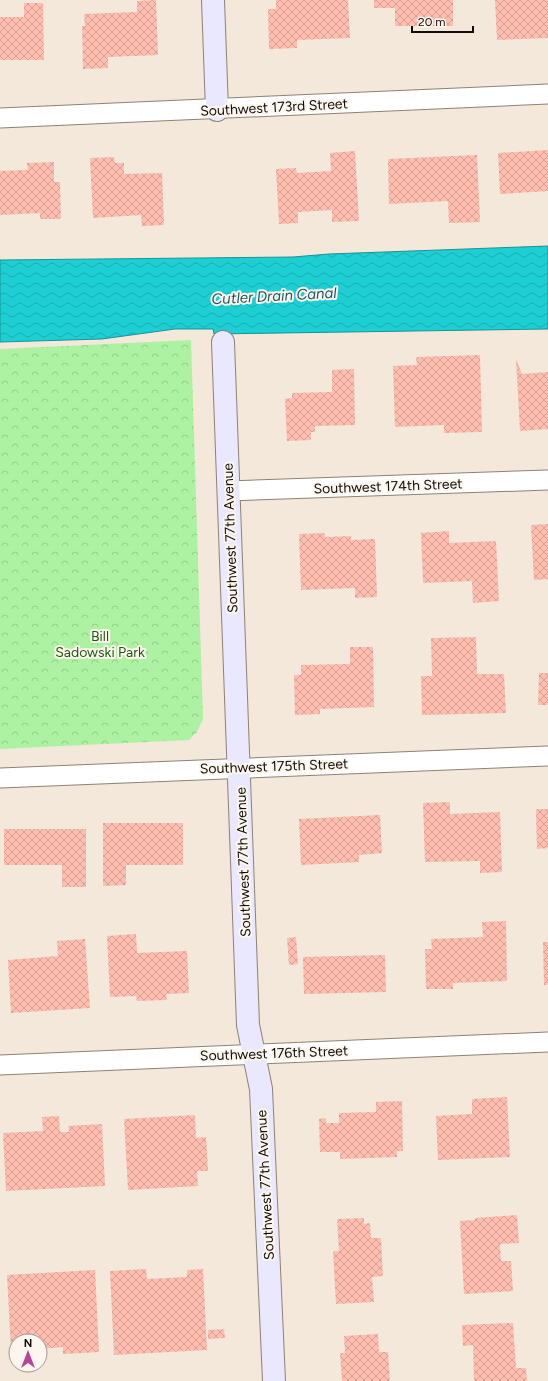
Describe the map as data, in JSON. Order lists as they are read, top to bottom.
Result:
{
  "streets": {
    "street": [
      "Southwest 173rd Street",
      "Southwest 174th Street",
      "Southwest 77th Avenue",
      "Southwest 175th Street",
      "Southwest 176th Street"
    ]
  },
  "crossings": [
    ["Southwest 174th Street", "Southwest 77th Avenue"],
    ["Southwest 77th Avenue", "Southwest 175th Street"],
    ["Southwest 77th Avenue", "Southwest 176th Street"]
  ],
  "water": ["Cutler Drain Canal"],
  "parks": ["Bill Sadowski Park"],
  "scale_bar": "20 m",
  "north": "top"
}
